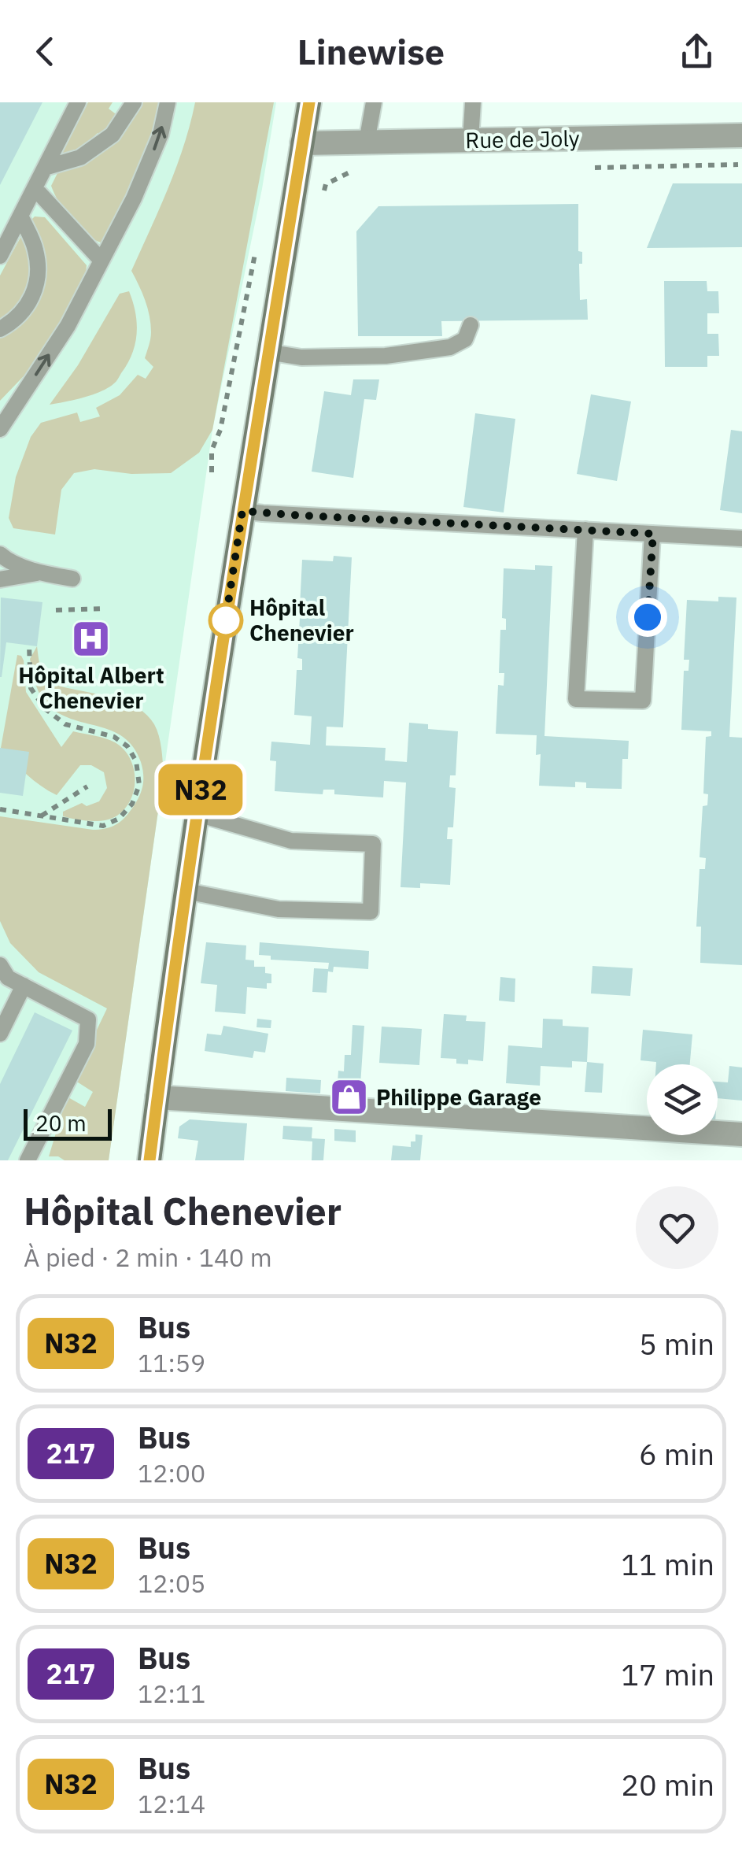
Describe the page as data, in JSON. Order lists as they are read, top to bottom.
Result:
{
  "streets": {
    "street": ["Rue de Joly"]
  },
  "places": {
    "other": ["Hôpital Chenevier"],
    "hospital": ["Hôpital Albert Chenevier"],
    "shop": ["Philippe Garage"]
  },
  "lines": ["bus line N32"],
  "scale_bar": "20 m",
  "page": {
    "header": "Linewise",
    "on_map": "N32",
    "scale": "20 m",
    "heading": ["Hôpital Chenevier", "À pied · 2 min · 140 m"],
    "list": [
      {
        "mark": "N32",
        "name": "Bus",
        "note": "11:59",
        "value": "5 min"
      },
      {
        "mark": "217",
        "name": "Bus",
        "note": "12:00",
        "value": "6 min"
      },
      {
        "mark": "N32",
        "name": "Bus",
        "note": "12:05",
        "value": "11 min"
      },
      {
        "mark": "217",
        "name": "Bus",
        "note": "12:11",
        "value": "17 min"
      },
      {
        "mark": "N32",
        "name": "Bus",
        "note": "12:14",
        "value": "20 min"
      }
    ]
  }
}
